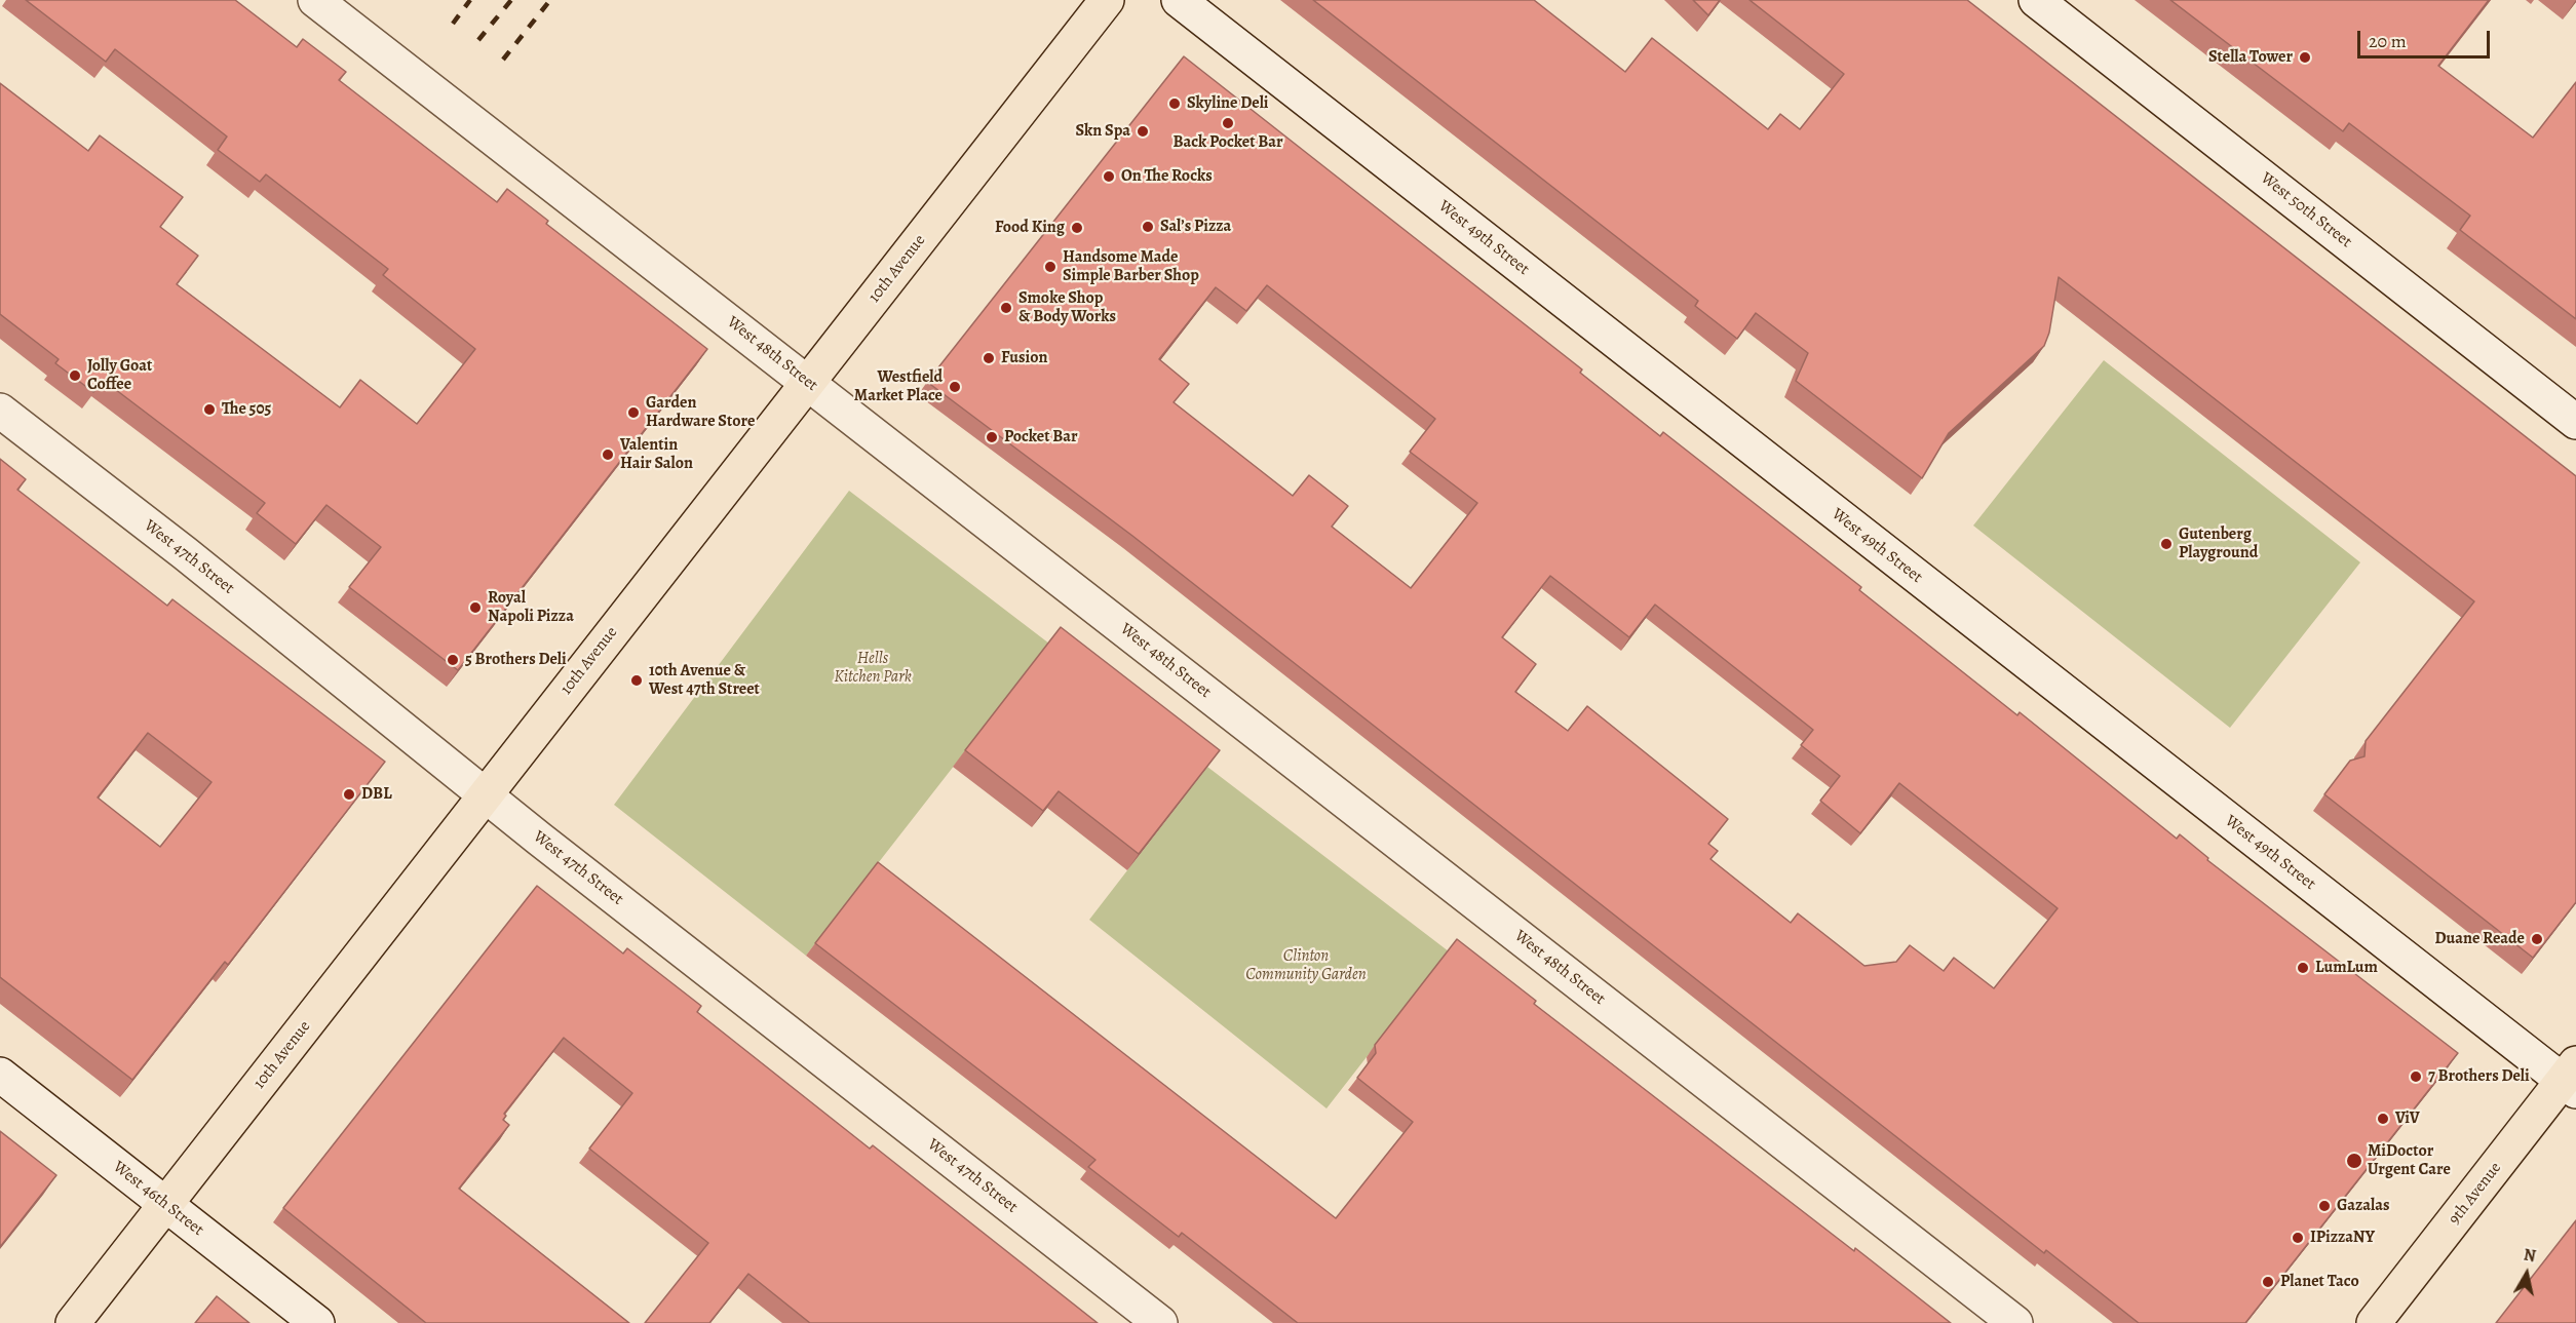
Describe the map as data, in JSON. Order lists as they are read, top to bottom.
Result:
{
  "streets": {
    "main road": ["10th Avenue", "9th Avenue"],
    "street": [
      "West 50th Street",
      "West 49th Street",
      "West 48th Street",
      "West 47th Street",
      "West 46th Street"
    ]
  },
  "crossings": [
    ["West 49th Street", "9th Avenue"],
    ["10th Avenue", "West 48th Street"],
    ["10th Avenue", "West 47th Street"],
    ["10th Avenue", "West 46th Street"]
  ],
  "parks": ["Hells Kitchen Park", "Clinton Community Garden"],
  "places": [
    "Stella Tower",
    "Skyline Deli",
    "Back Pocket Bar",
    "Skn Spa",
    "On The Rocks",
    "Sal’s Pizza",
    "Food King",
    "Handsome Made Simple Barber Shop",
    "Smoke Shop & Body Works",
    "Fusion",
    "Jolly Goat Coffee",
    "Westfield Market Place",
    "The 505",
    "Garden Hardware Store",
    "Pocket Bar",
    "Valentin Hair Salon",
    "Gutenberg Playground",
    "Royal Napoli Pizza",
    "5 Brothers Deli",
    "10th Avenue & West 47th Street",
    "DBL",
    "Duane Reade",
    "LumLum",
    "7 Brothers Deli",
    "ViV",
    "MiDoctor Urgent Care",
    "Gazalas",
    "IPizzaNY",
    "Planet Taco"
  ],
  "scale_bar": "20 m",
  "north": "top"
}
